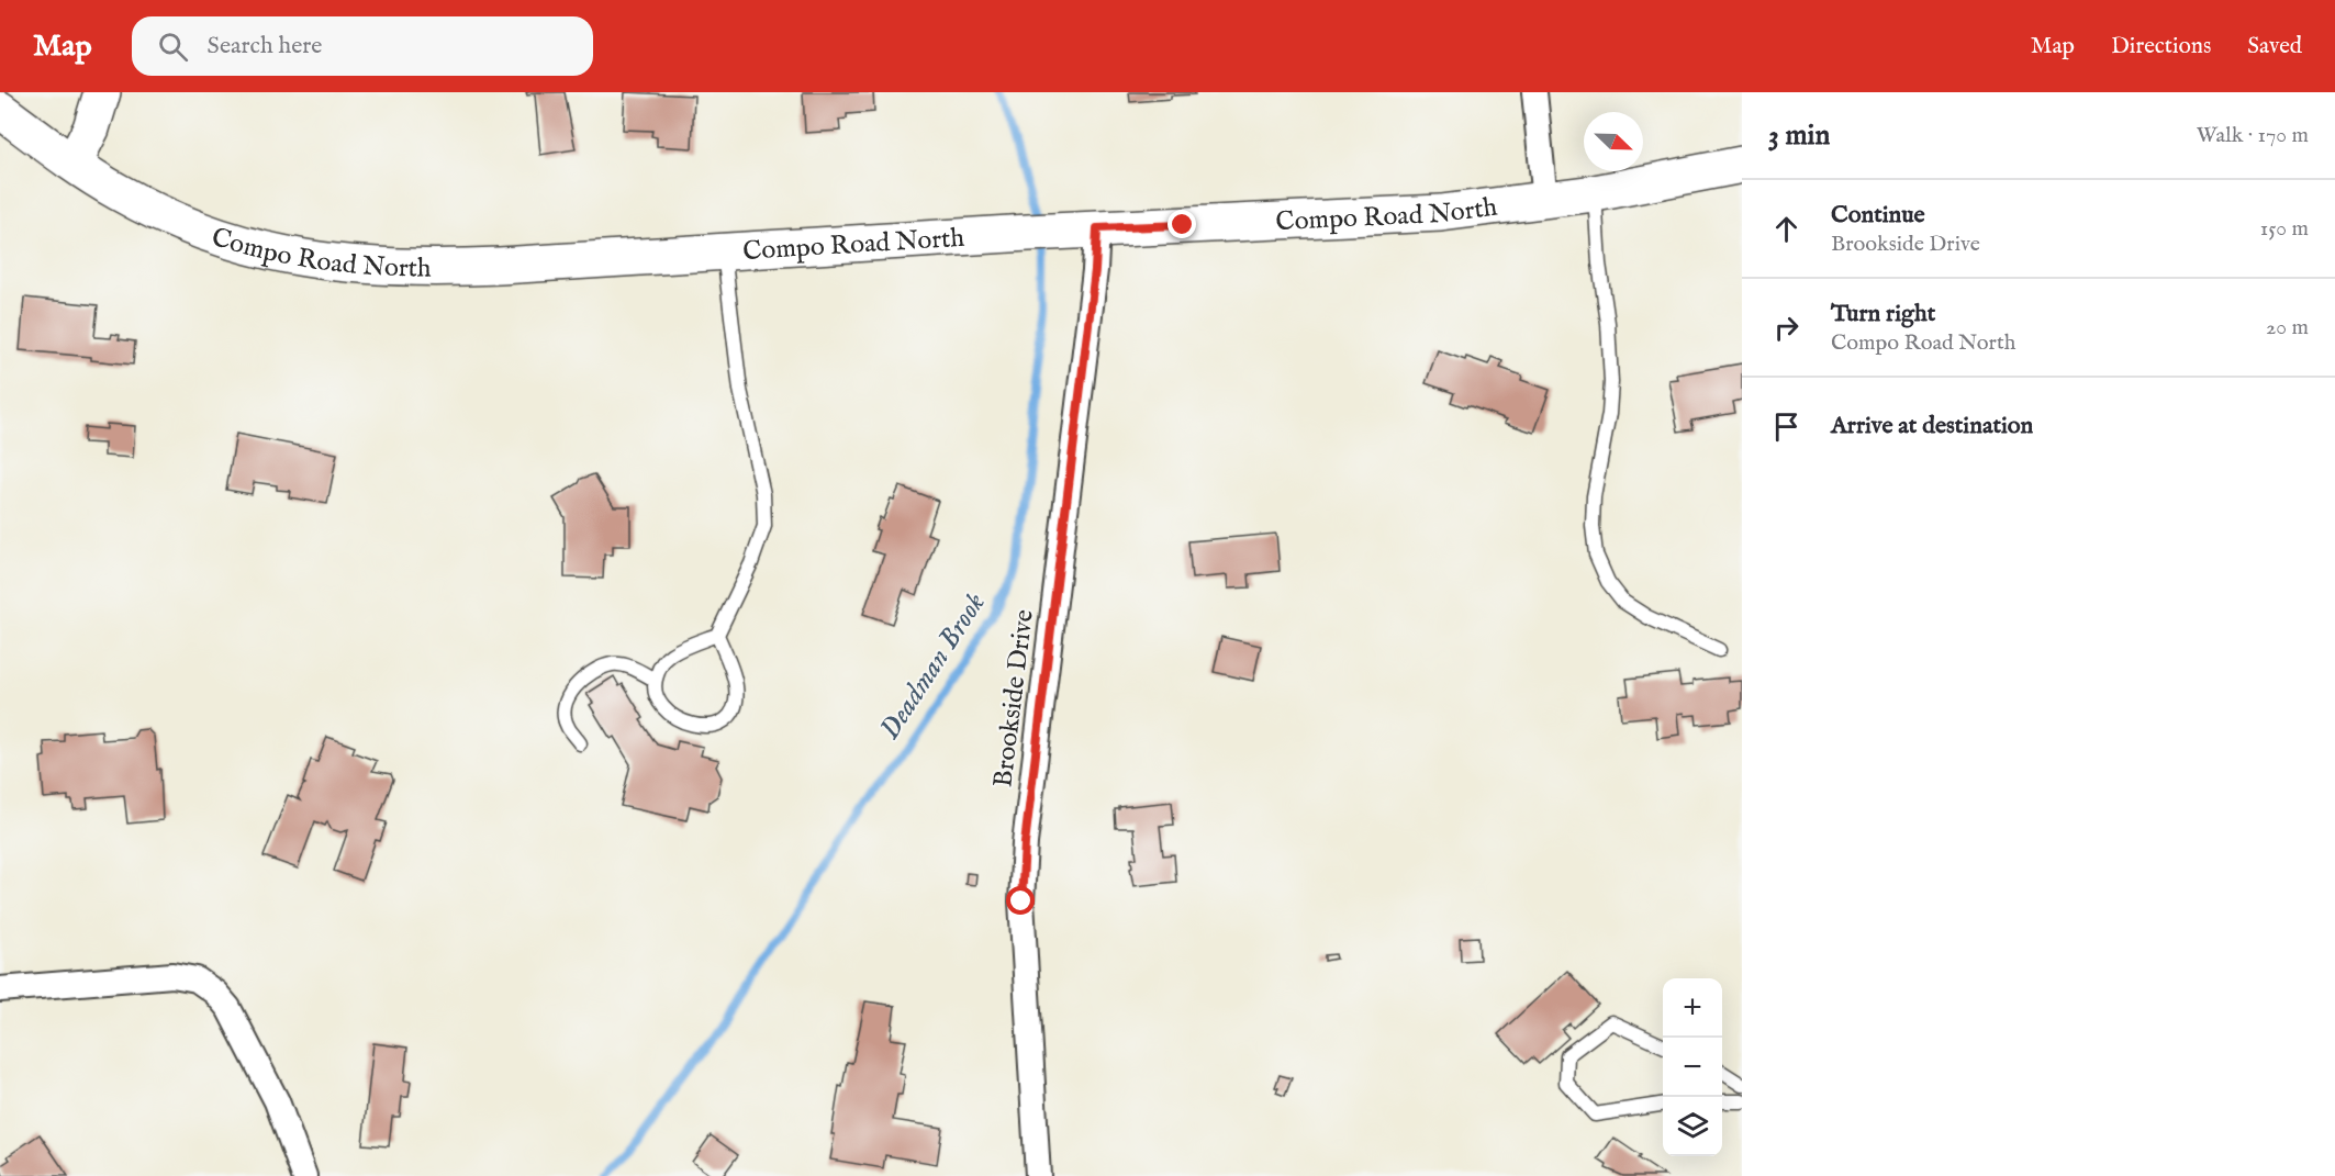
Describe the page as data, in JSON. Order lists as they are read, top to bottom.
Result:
{
  "streets": {
    "main road": ["Compo Road North"],
    "street": ["Brookside Drive"]
  },
  "crossings": [
    ["Compo Road North", "Brookside Drive"]
  ],
  "water": ["Deadman Brook"],
  "north": "bottom right",
  "page": {
    "header": "Map",
    "search": "Search here",
    "nav": ["Map", "Directions", "Saved"],
    "heading": ["3 min", "Walk · 170 m"],
    "list": [
      ["Continue", "Brookside Drive", "150 m"],
      ["Turn right", "Compo Road North", "20 m"],
      "Arrive at destination"
    ],
    "map_buttons": ["+", "−"]
  }
}
